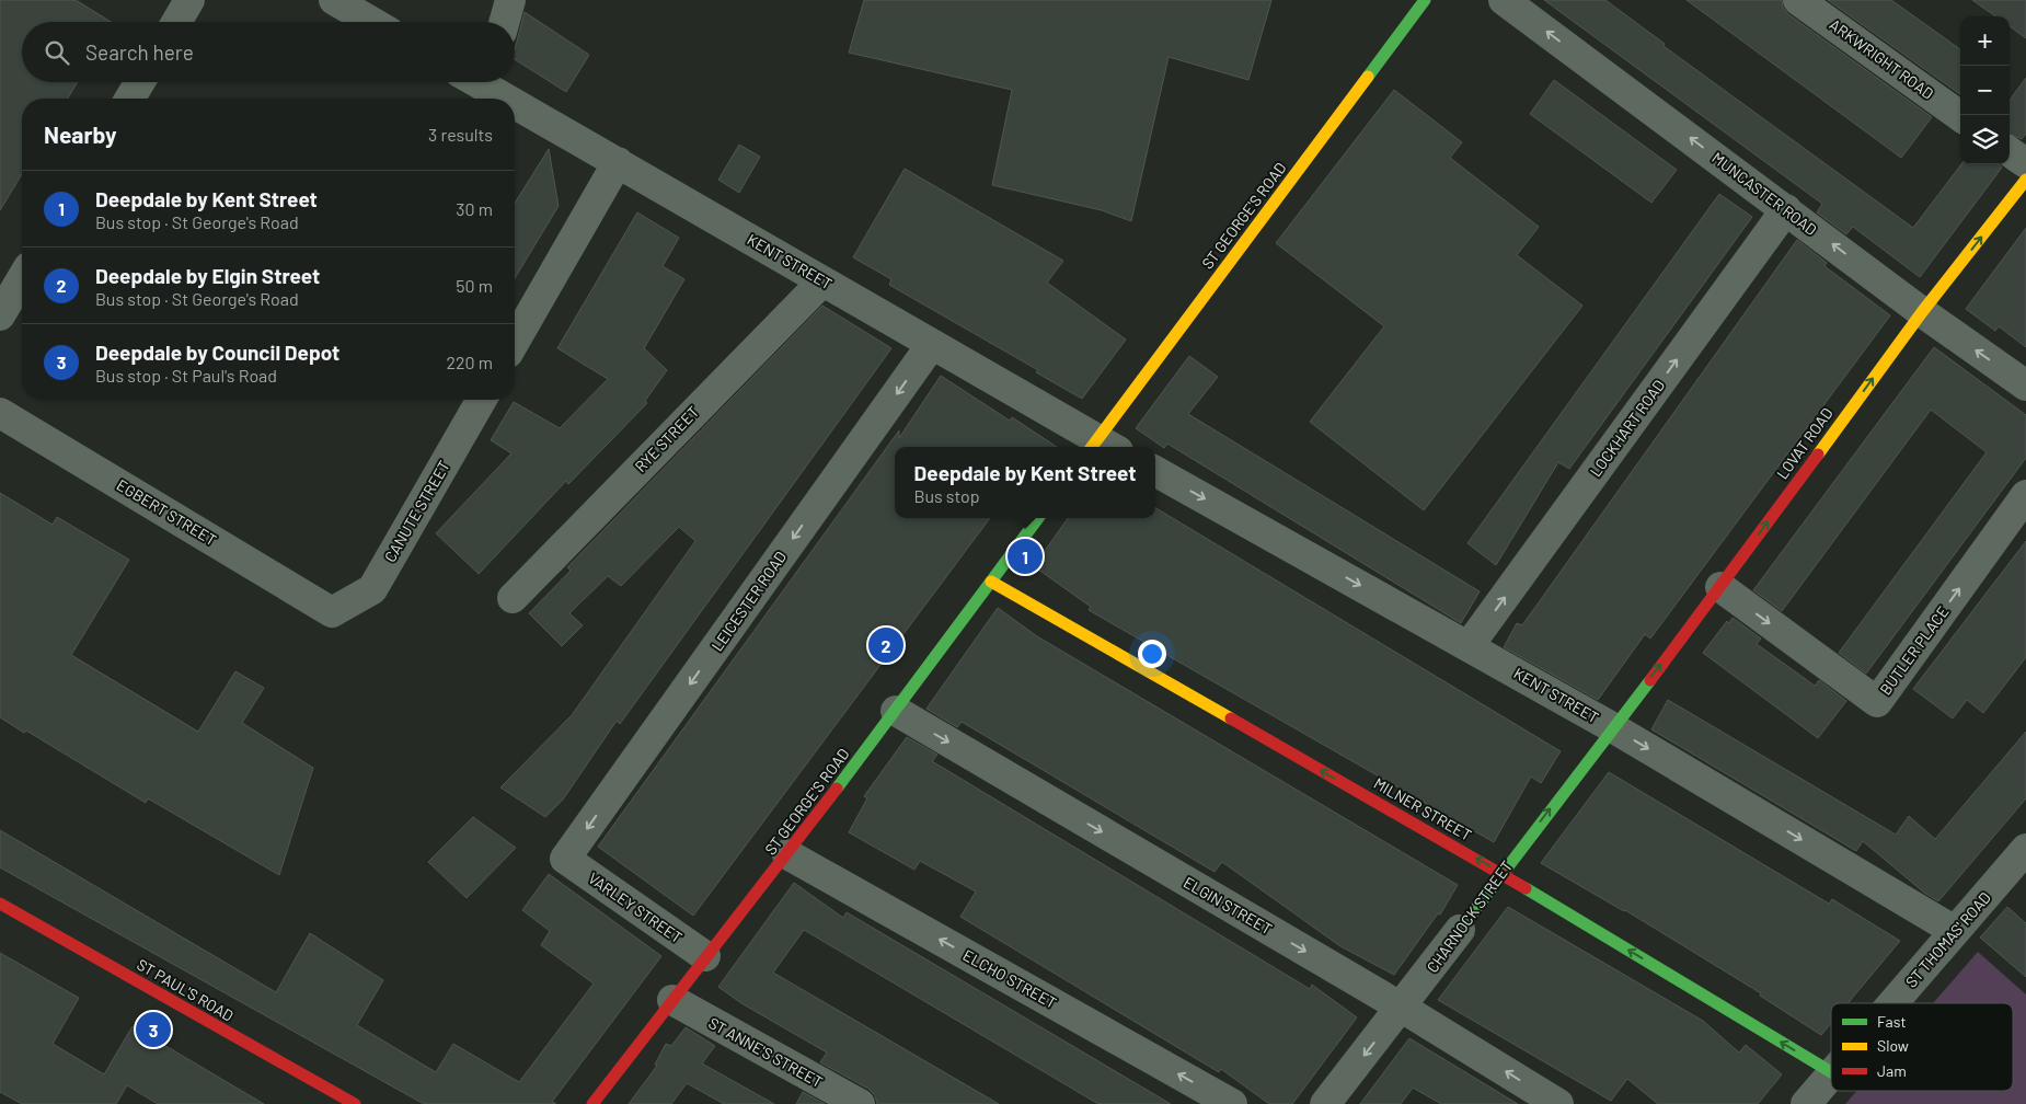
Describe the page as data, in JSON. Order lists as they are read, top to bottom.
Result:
{
  "streets": {
    "street": [
      "ARKWRIGHT ROAD",
      "MUNCASTER ROAD",
      "ST GEORGE'S ROAD",
      "KENT STREET",
      "LOCKHART ROAD",
      "RYE STREET",
      "LOVAT ROAD",
      "CANUTE STREET",
      "EGBERT STREET",
      "LEICESTER ROAD",
      "BUTLER PLACE",
      "MILNER STREET",
      "ELGIN STREET",
      "VARLEY STREET",
      "CHARNOCK STREET",
      "ST THOMAS' ROAD",
      "ELCHO STREET",
      "ST PAUL'S ROAD",
      "ST ANNE'S STREET"
    ]
  },
  "crossings": [
    ["MUNCASTER ROAD", "LOCKHART ROAD"],
    ["MUNCASTER ROAD", "LOVAT ROAD"],
    ["ST GEORGE'S ROAD", "KENT STREET"],
    ["ST GEORGE'S ROAD", "MILNER STREET"],
    ["ST GEORGE'S ROAD", "ELGIN STREET"],
    ["ST GEORGE'S ROAD", "VARLEY STREET"],
    ["ST GEORGE'S ROAD", "ELCHO STREET"],
    ["ST GEORGE'S ROAD", "ST ANNE'S STREET"],
    ["KENT STREET", "LOCKHART ROAD"],
    ["KENT STREET", "RYE STREET"],
    ["KENT STREET", "LOVAT ROAD"],
    ["KENT STREET", "LEICESTER ROAD"],
    ["KENT STREET", "CHARNOCK STREET"],
    ["KENT STREET", "ST THOMAS' ROAD"],
    ["LOVAT ROAD", "BUTLER PLACE"],
    ["LOVAT ROAD", "CHARNOCK STREET"],
    ["CANUTE STREET", "EGBERT STREET"],
    ["LEICESTER ROAD", "VARLEY STREET"],
    ["MILNER STREET", "CHARNOCK STREET"],
    ["ELGIN STREET", "CHARNOCK STREET"]
  ],
  "one_way": [
    "MUNCASTER ROAD",
    "KENT STREET",
    "LOCKHART ROAD",
    "LOVAT ROAD",
    "LEICESTER ROAD",
    "MILNER STREET",
    "ELCHO STREET"
  ],
  "legend": ["Fast", "Slow", "Jam"],
  "page": {
    "map_buttons": ["+", "−"],
    "search": "Search here",
    "heading": ["Nearby", "3 results"],
    "list": [
      {
        "mark": "1",
        "name": "Deepdale by Kent Street",
        "note": "Bus stop · St George's Road",
        "value": "30 m"
      },
      {
        "mark": "2",
        "name": "Deepdale by Elgin Street",
        "note": "Bus stop · St George's Road",
        "value": "50 m"
      },
      {
        "mark": "3",
        "name": "Deepdale by Council Depot",
        "note": "Bus stop · St Paul's Road",
        "value": "220 m"
      }
    ],
    "popup": ["Deepdale by Kent Street", "Bus stop"],
    "pins": ["1", "2", "3"]
  }
}
